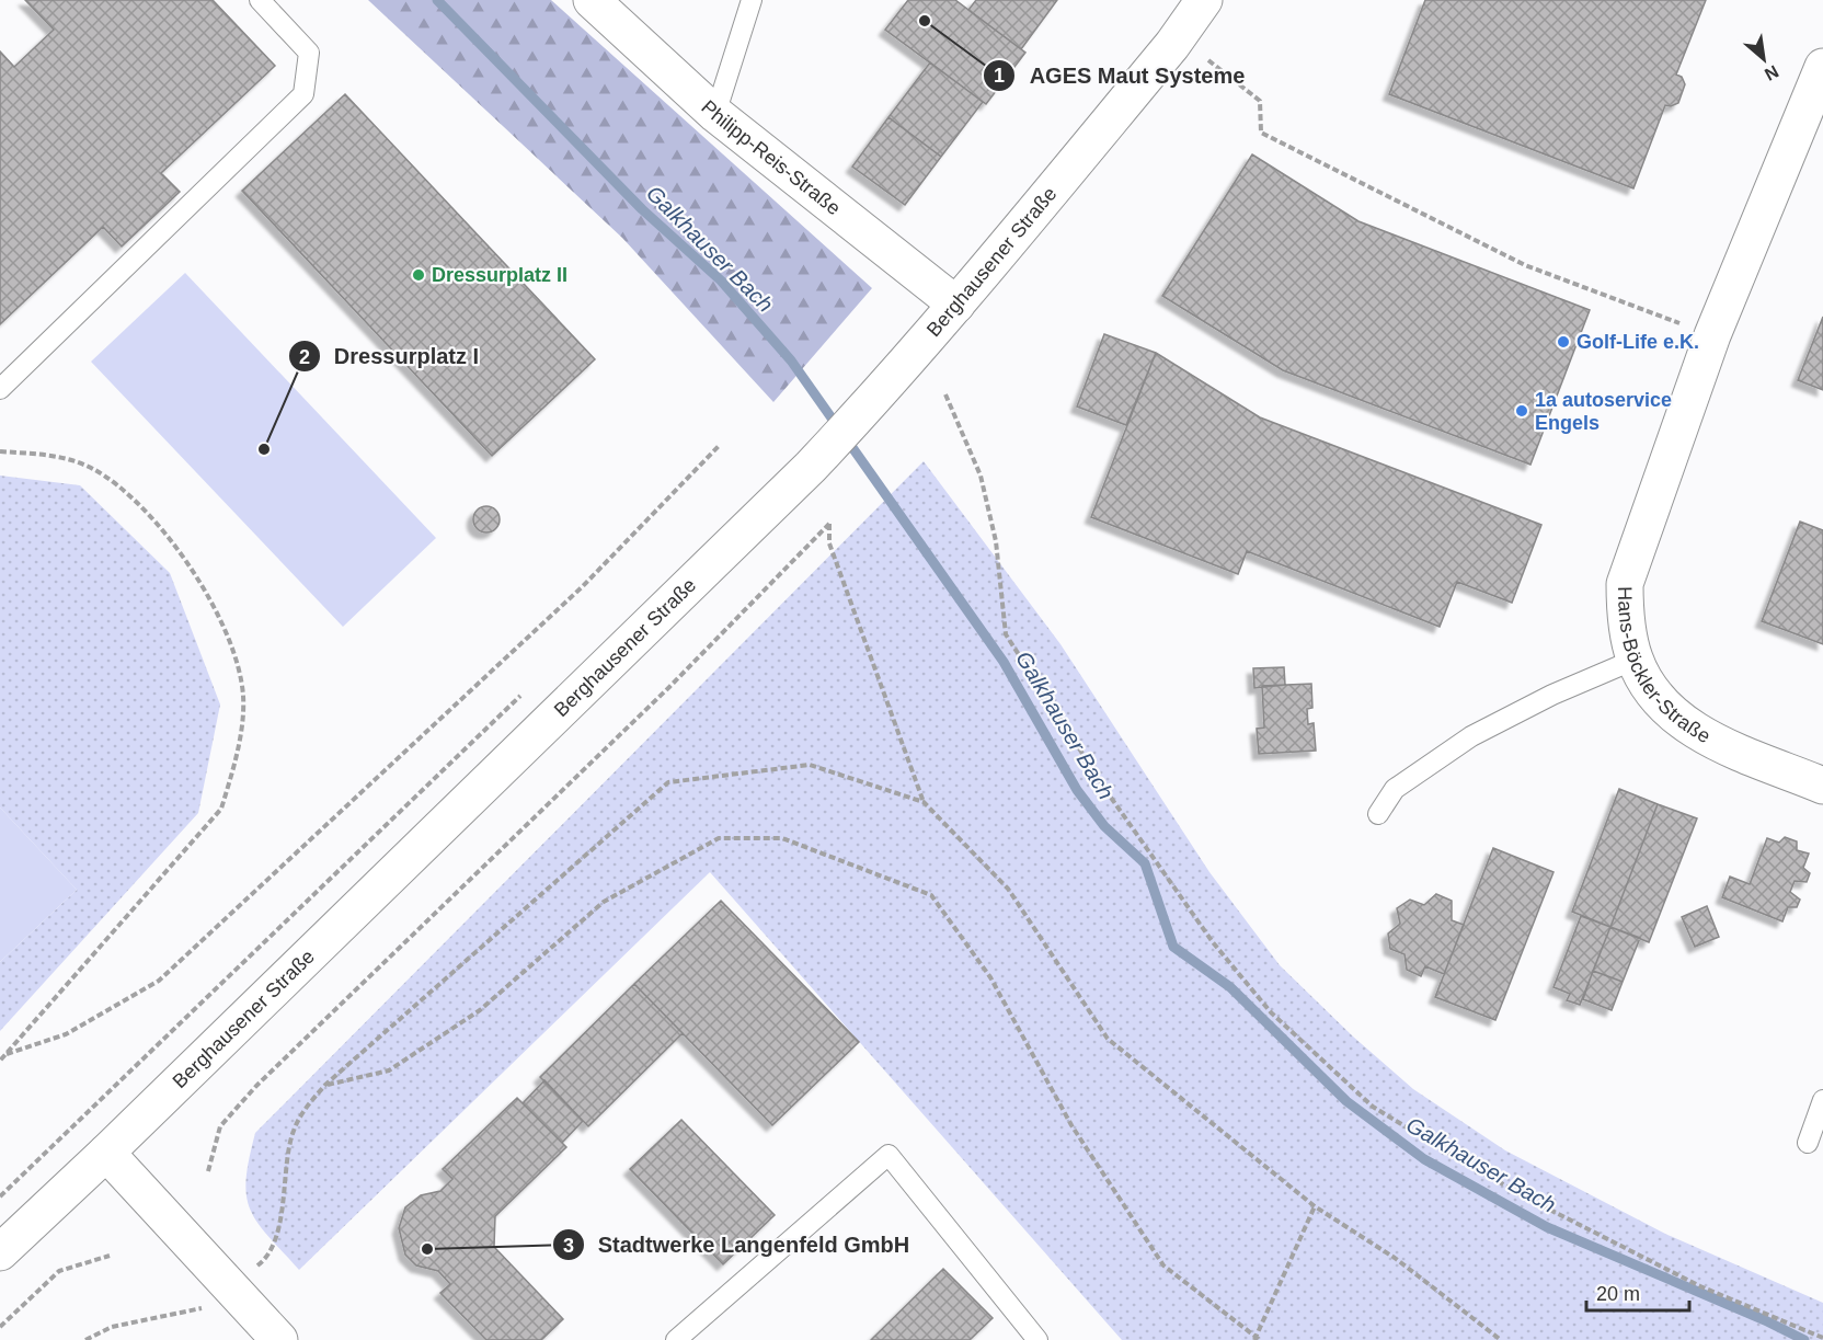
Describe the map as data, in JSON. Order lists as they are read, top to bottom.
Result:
{
  "streets": {
    "main road": ["Philipp-Reis-Straße", "Berghausener Straße", "Hans-Böckler-Straße"]
  },
  "crossings": [
    ["Philipp-Reis-Straße", "Berghausener Straße"]
  ],
  "water": ["Galkhauser Bach"],
  "places": [
    "AGES Maut Systeme",
    "Dressurplatz II",
    "Golf-Life e.K.",
    "1a autoservice Engels",
    "Dressurplatz I",
    "Stadtwerke Langenfeld GmbH"
  ],
  "scale_bar": "20 m",
  "north": "bottom right"
}
